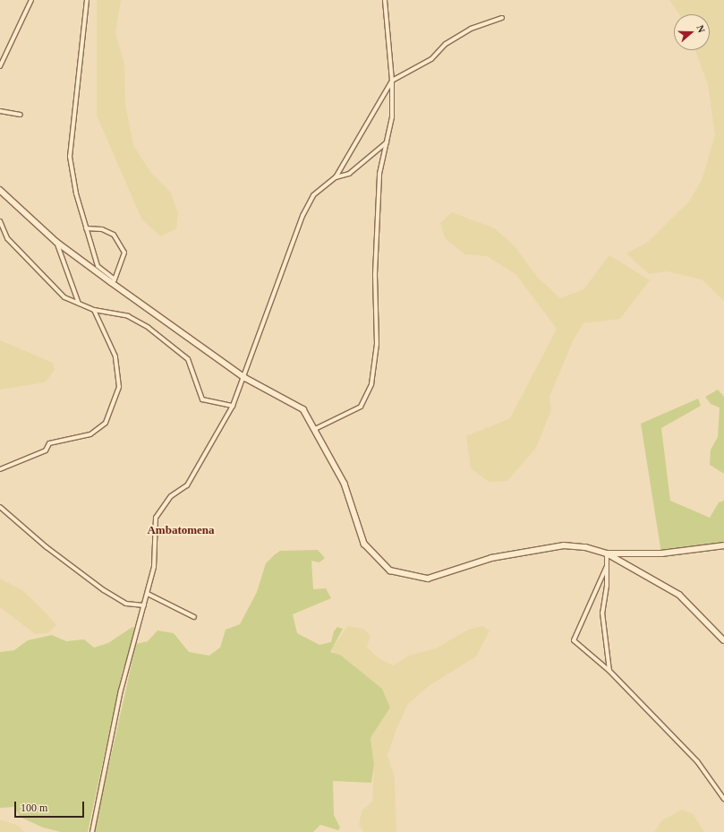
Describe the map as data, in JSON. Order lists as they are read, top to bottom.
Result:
{
  "districts": ["Ambatomena"],
  "scale_bar": "100 m",
  "north": "right"
}
